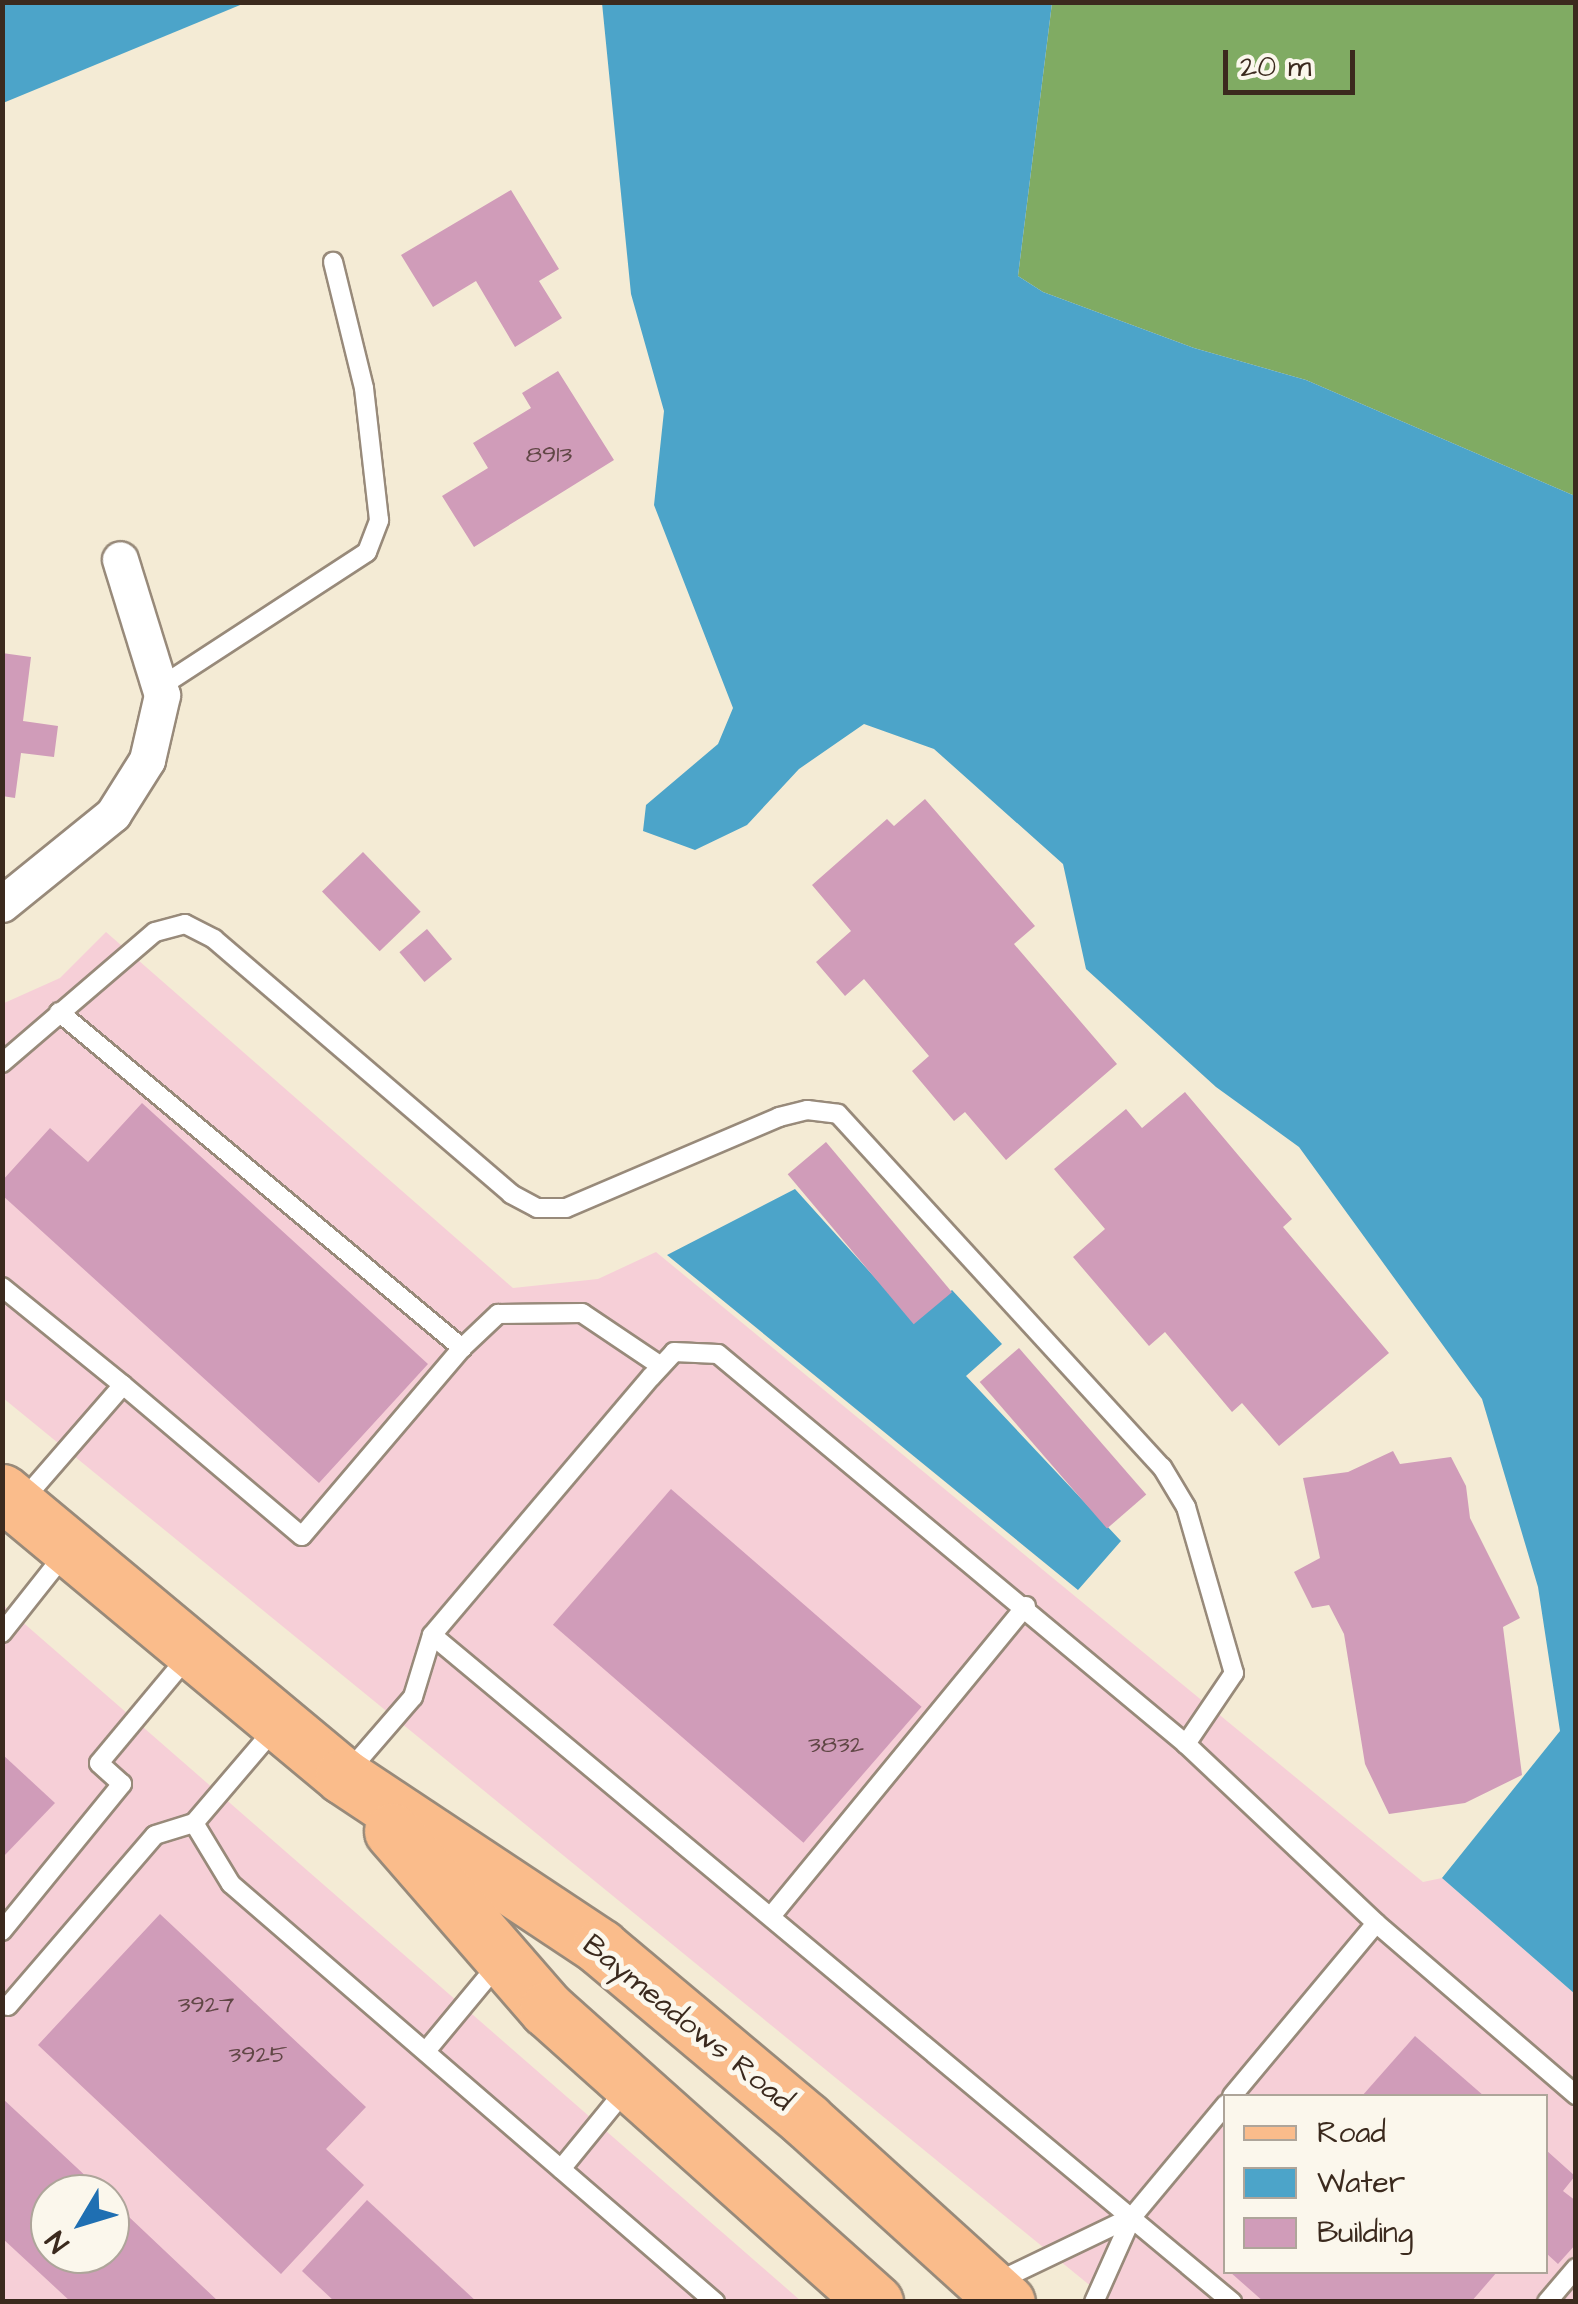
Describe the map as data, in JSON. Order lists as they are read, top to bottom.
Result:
{
  "streets": {
    "main road": ["Baymeadows Road"]
  },
  "house_numbers": [
    "8913",
    "3832",
    "3927",
    "3925"
  ],
  "legend": ["Road", "Water", "Building"],
  "scale_bar": "20 m",
  "north": "bottom left"
}
